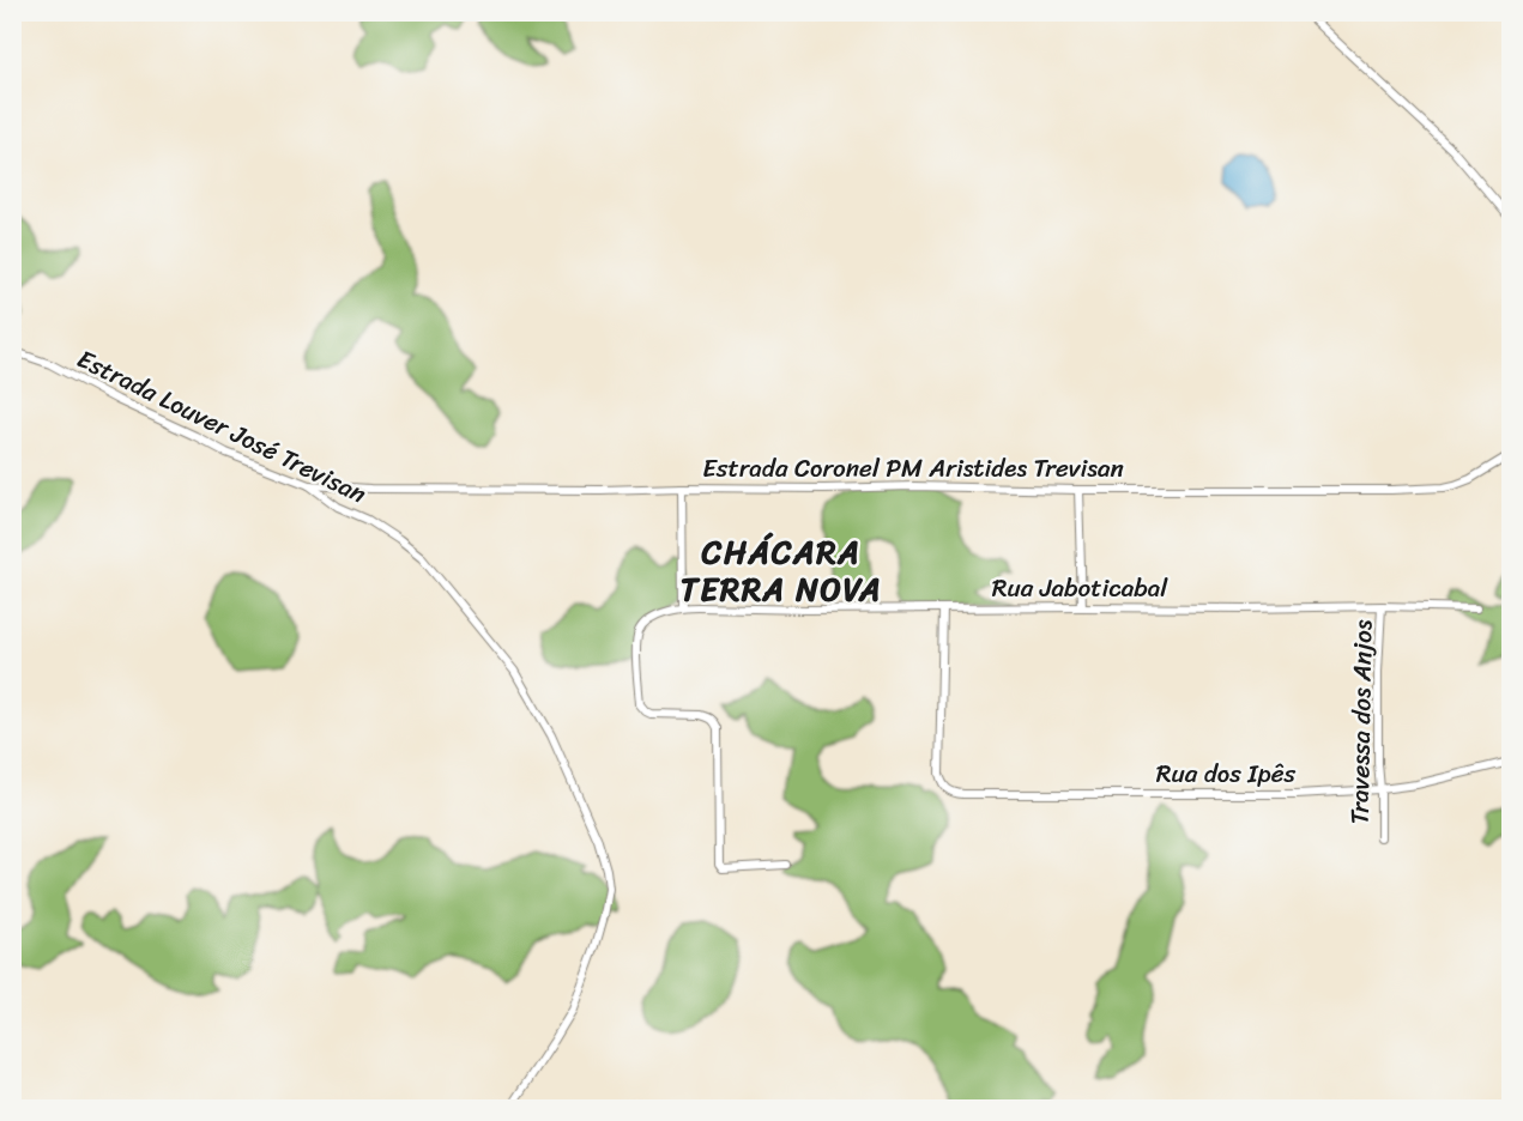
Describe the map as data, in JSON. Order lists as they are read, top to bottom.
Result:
{
  "streets": {
    "street": [
      "Estrada Louver José Trevisan",
      "Estrada Coronel PM Aristides Trevisan",
      "Rua Jaboticabal",
      "Travessa dos Anjos",
      "Rua dos Ipês"
    ]
  },
  "crossings": [
    ["Estrada Louver José Trevisan", "Estrada Coronel PM Aristides Trevisan"],
    ["Rua Jaboticabal", "Travessa dos Anjos"],
    ["Rua Jaboticabal", "Rua dos Ipês"],
    ["Travessa dos Anjos", "Rua dos Ipês"]
  ],
  "districts": ["CHÁCARA TERRA NOVA"]
}
